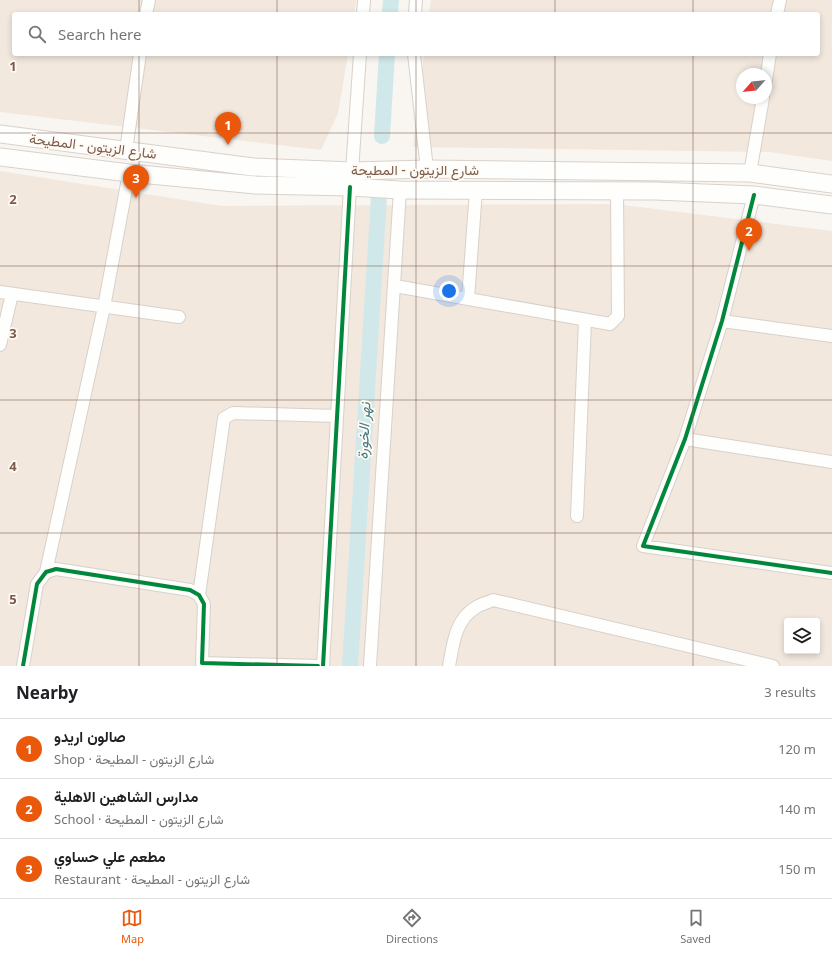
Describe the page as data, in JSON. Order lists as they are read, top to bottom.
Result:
{
  "streets": {
    "main road": ["شارع الزيتون - المطيحة"]
  },
  "water": ["نهر الخورة"],
  "north": "bottom left",
  "page": {
    "search": "Search here",
    "pins": ["1", "3", "2"],
    "heading": ["Nearby", "3 results"],
    "list": [
      {
        "mark": "1",
        "name": "صالون اريدو",
        "note": "Shop · شارع الزيتون - المطيحة",
        "value": "120 m"
      },
      {
        "mark": "2",
        "name": "مدارس الشاهين الاهلية",
        "note": "School · شارع الزيتون - المطيحة",
        "value": "140 m"
      },
      {
        "mark": "3",
        "name": "مطعم علي حساوي",
        "note": "Restaurant · شارع الزيتون - المطيحة",
        "value": "150 m"
      }
    ],
    "nav": ["Map", "Directions", "Saved"]
  },
  "grid": {
    "rows": [
      "1",
      "2",
      "3",
      "4",
      "5"
    ]
  }
}
